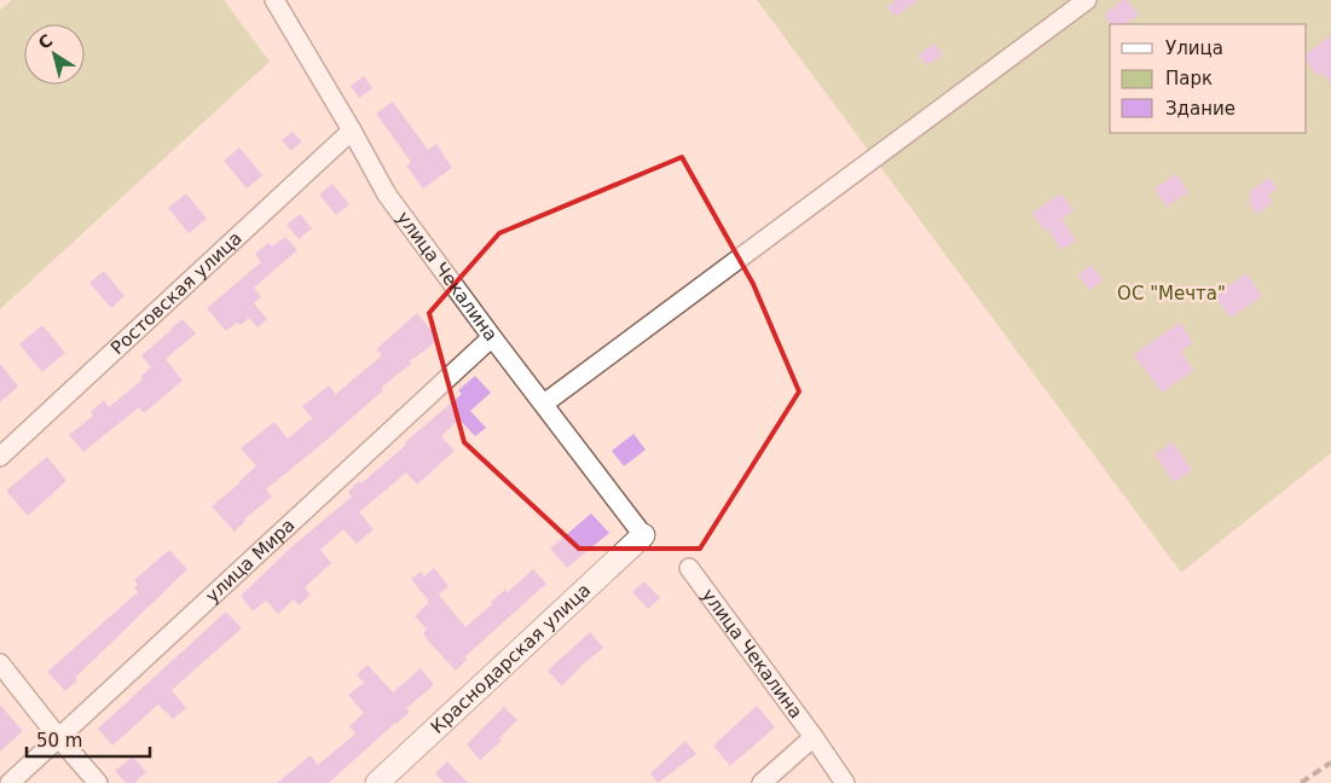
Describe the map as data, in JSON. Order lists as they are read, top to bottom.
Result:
{
  "streets": {
    "street": [
      "улица Чекалина",
      "Ростовская улица",
      "улица Мира",
      "Краснодарская улица"
    ]
  },
  "crossings": [
    ["улица Чекалина", "Ростовская улица"],
    ["улица Чекалина", "улица Мира"],
    ["улица Чекалина", "Краснодарская улица"]
  ],
  "parks": ["ОС \"Мечта\""],
  "legend": ["Улица", "Парк", "Здание"],
  "scale_bar": "50 m",
  "north": "top left"
}
